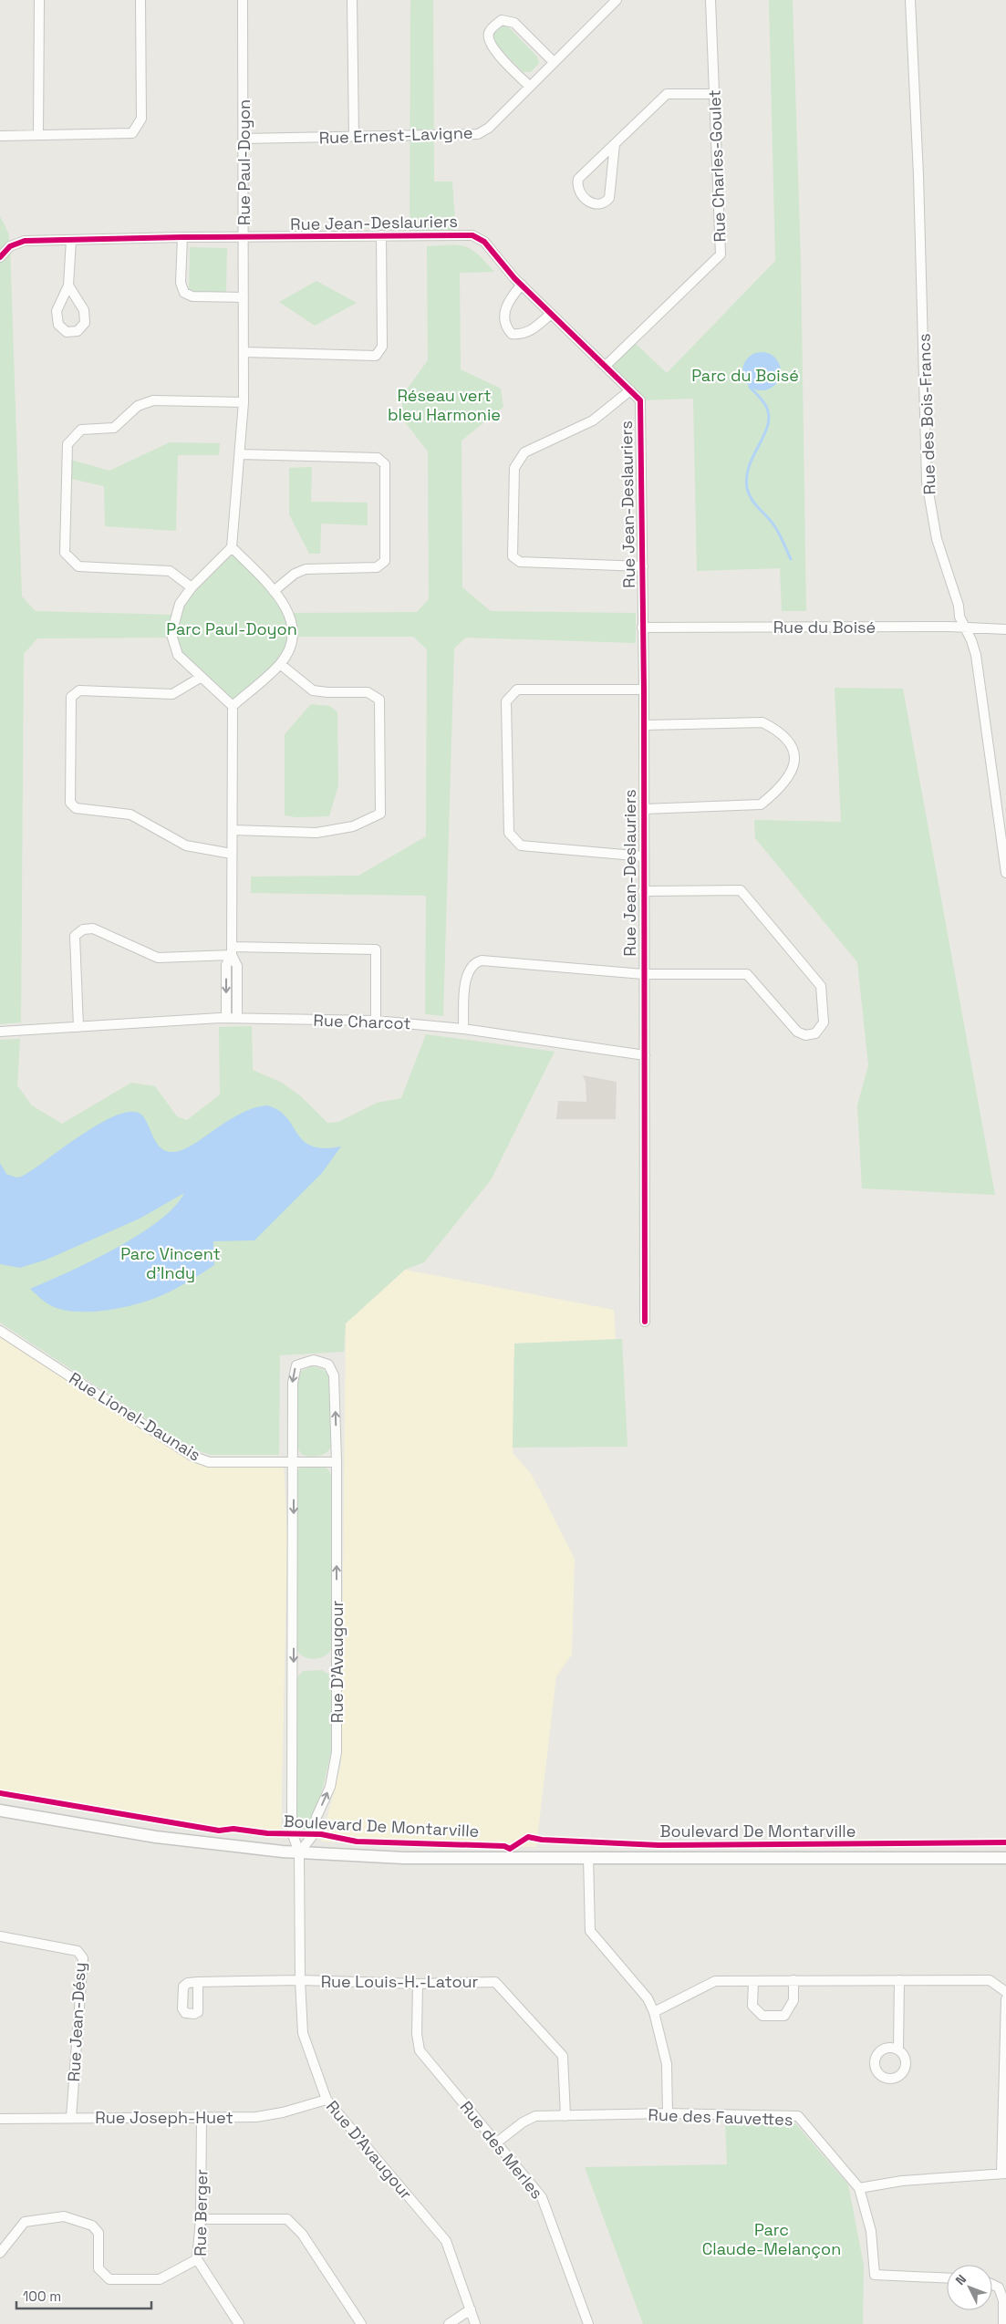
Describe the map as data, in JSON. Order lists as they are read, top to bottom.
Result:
{
  "streets": {
    "street": [
      "Rue Ernest-Lavigne",
      "Rue Paul-Doyon",
      "Rue Charles-Goulet",
      "Rue Jean-Deslauriers",
      "Rue des Bois-Francs",
      "Rue du Boisé",
      "Rue Charcot",
      "Rue Lionel-Daunais",
      "Rue D'Avaugour",
      "Boulevard De Montarville",
      "Rue Louis-H.-Latour",
      "Rue Jean-Désy",
      "Rue Joseph-Huet",
      "Rue des Fauvettes",
      "Rue des Merles",
      "Rue Berger"
    ]
  },
  "crossings": [
    ["Rue Ernest-Lavigne", "Rue Paul-Doyon"],
    ["Rue Paul-Doyon", "Rue Jean-Deslauriers"],
    ["Rue Charles-Goulet", "Rue Jean-Deslauriers"],
    ["Rue Jean-Deslauriers", "Rue du Boisé"],
    ["Rue Jean-Deslauriers", "Rue Charcot"],
    ["Rue des Bois-Francs", "Rue du Boisé"],
    ["Rue Lionel-Daunais", "Rue D'Avaugour"],
    ["Rue D'Avaugour", "Boulevard De Montarville"],
    ["Rue D'Avaugour", "Rue Louis-H.-Latour"],
    ["Rue D'Avaugour", "Rue Joseph-Huet"],
    ["Rue Louis-H.-Latour", "Rue des Fauvettes"],
    ["Rue Louis-H.-Latour", "Rue des Merles"],
    ["Rue Jean-Désy", "Rue Joseph-Huet"],
    ["Rue Joseph-Huet", "Rue Berger"],
    ["Rue des Fauvettes", "Rue des Merles"]
  ],
  "parks": [
    "Parc du Boisé",
    "Réseau vert bleu Harmonie",
    "Parc Paul-Doyon",
    "Parc Vincent d'Indy",
    "Parc Claude-Melançon"
  ],
  "scale_bar": "100 m",
  "north": "top left"
}
